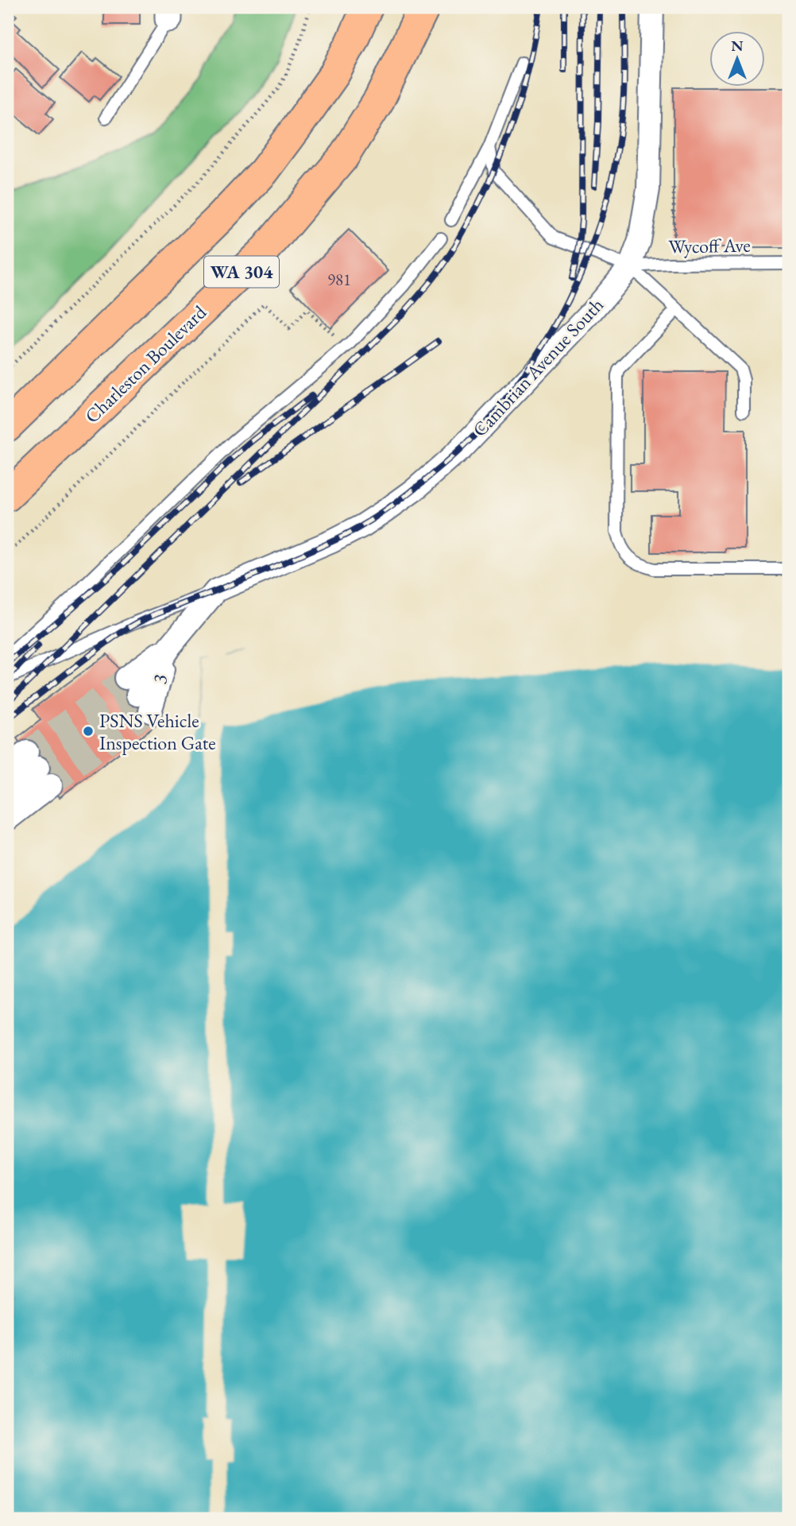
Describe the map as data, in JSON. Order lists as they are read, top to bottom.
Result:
{
  "streets": {
    "highway": ["WA 304", "Charleston Boulevard"],
    "street": ["Cambrian Avenue South", "3"],
    "lane": ["Wycoff Ave"]
  },
  "crossings": [
    ["Wycoff Ave", "Cambrian Avenue South"],
    ["Cambrian Avenue South", "3"]
  ],
  "places": ["PSNS Vehicle Inspection Gate"],
  "house_numbers": ["981"],
  "north": "top"
}
